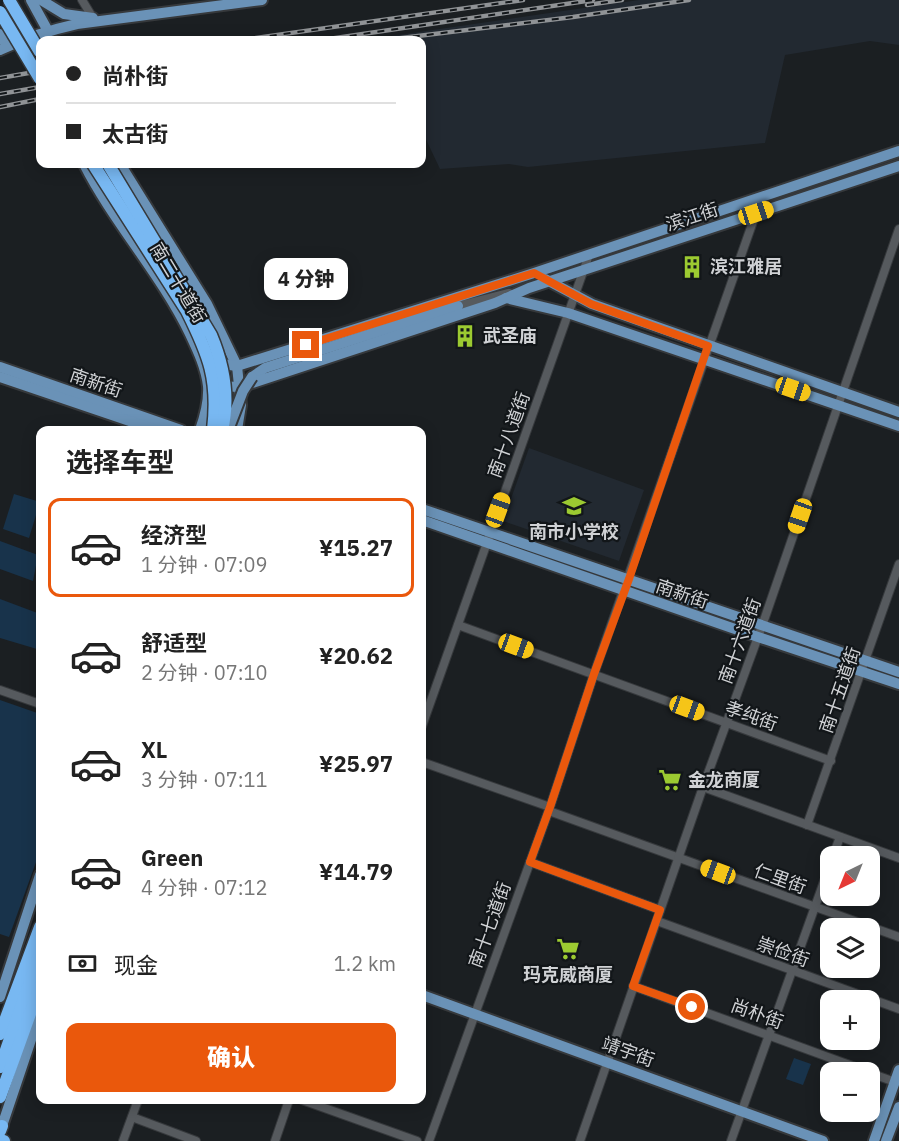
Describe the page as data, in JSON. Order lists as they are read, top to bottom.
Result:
{
  "streets": {
    "main road": [
      "滨江街",
      "南二十道街",
      "南新街",
      "靖宇街"
    ],
    "street": [
      "南十八道街",
      "南十六道街",
      "南十五道街",
      "孝纯街",
      "仁里街",
      "南十七道街",
      "崇俭街",
      "尚朴街"
    ]
  },
  "crossings": [
    ["滨江街", "南二十道街"],
    ["滨江街", "南十八道街"],
    ["滨江街", "南十七道街"],
    ["南新街", "南十八道街"],
    ["南新街", "南十六道街"],
    ["南新街", "南十五道街"],
    ["南新街", "南十七道街"],
    ["南十八道街", "孝纯街"],
    ["南十六道街", "孝纯街"],
    ["南十六道街", "仁里街"],
    ["南十六道街", "崇俭街"],
    ["南十六道街", "尚朴街"],
    ["南十六道街", "靖宇街"],
    ["南十五道街", "孝纯街"],
    ["孝纯街", "南十七道街"],
    ["仁里街", "南十七道街"],
    ["南十七道街", "靖宇街"]
  ],
  "places": {
    "building": ["滨江雅居", "武圣庙"],
    "school or university": ["南市小学校"],
    "supermarket": ["金龙商厦", "玛克威商厦"]
  },
  "north": "bottom left",
  "page": {
    "banner": ["尚朴街", "太古街"],
    "bubble": "4 分钟",
    "heading": "选择车型",
    "list": [
      {
        "name": "经济型",
        "note": "1 分钟 · 07:09",
        "value": "¥15.27"
      },
      {
        "name": "舒适型",
        "note": "2 分钟 · 07:10",
        "value": "¥20.62"
      },
      {
        "name": "XL",
        "note": "3 分钟 · 07:11",
        "value": "¥25.97"
      },
      {
        "name": "Green",
        "note": "4 分钟 · 07:12",
        "value": "¥14.79"
      }
    ],
    "map_buttons": ["+", "−"],
    "pay": ["现金", "1.2 km"],
    "buttons": "确认"
  }
}
